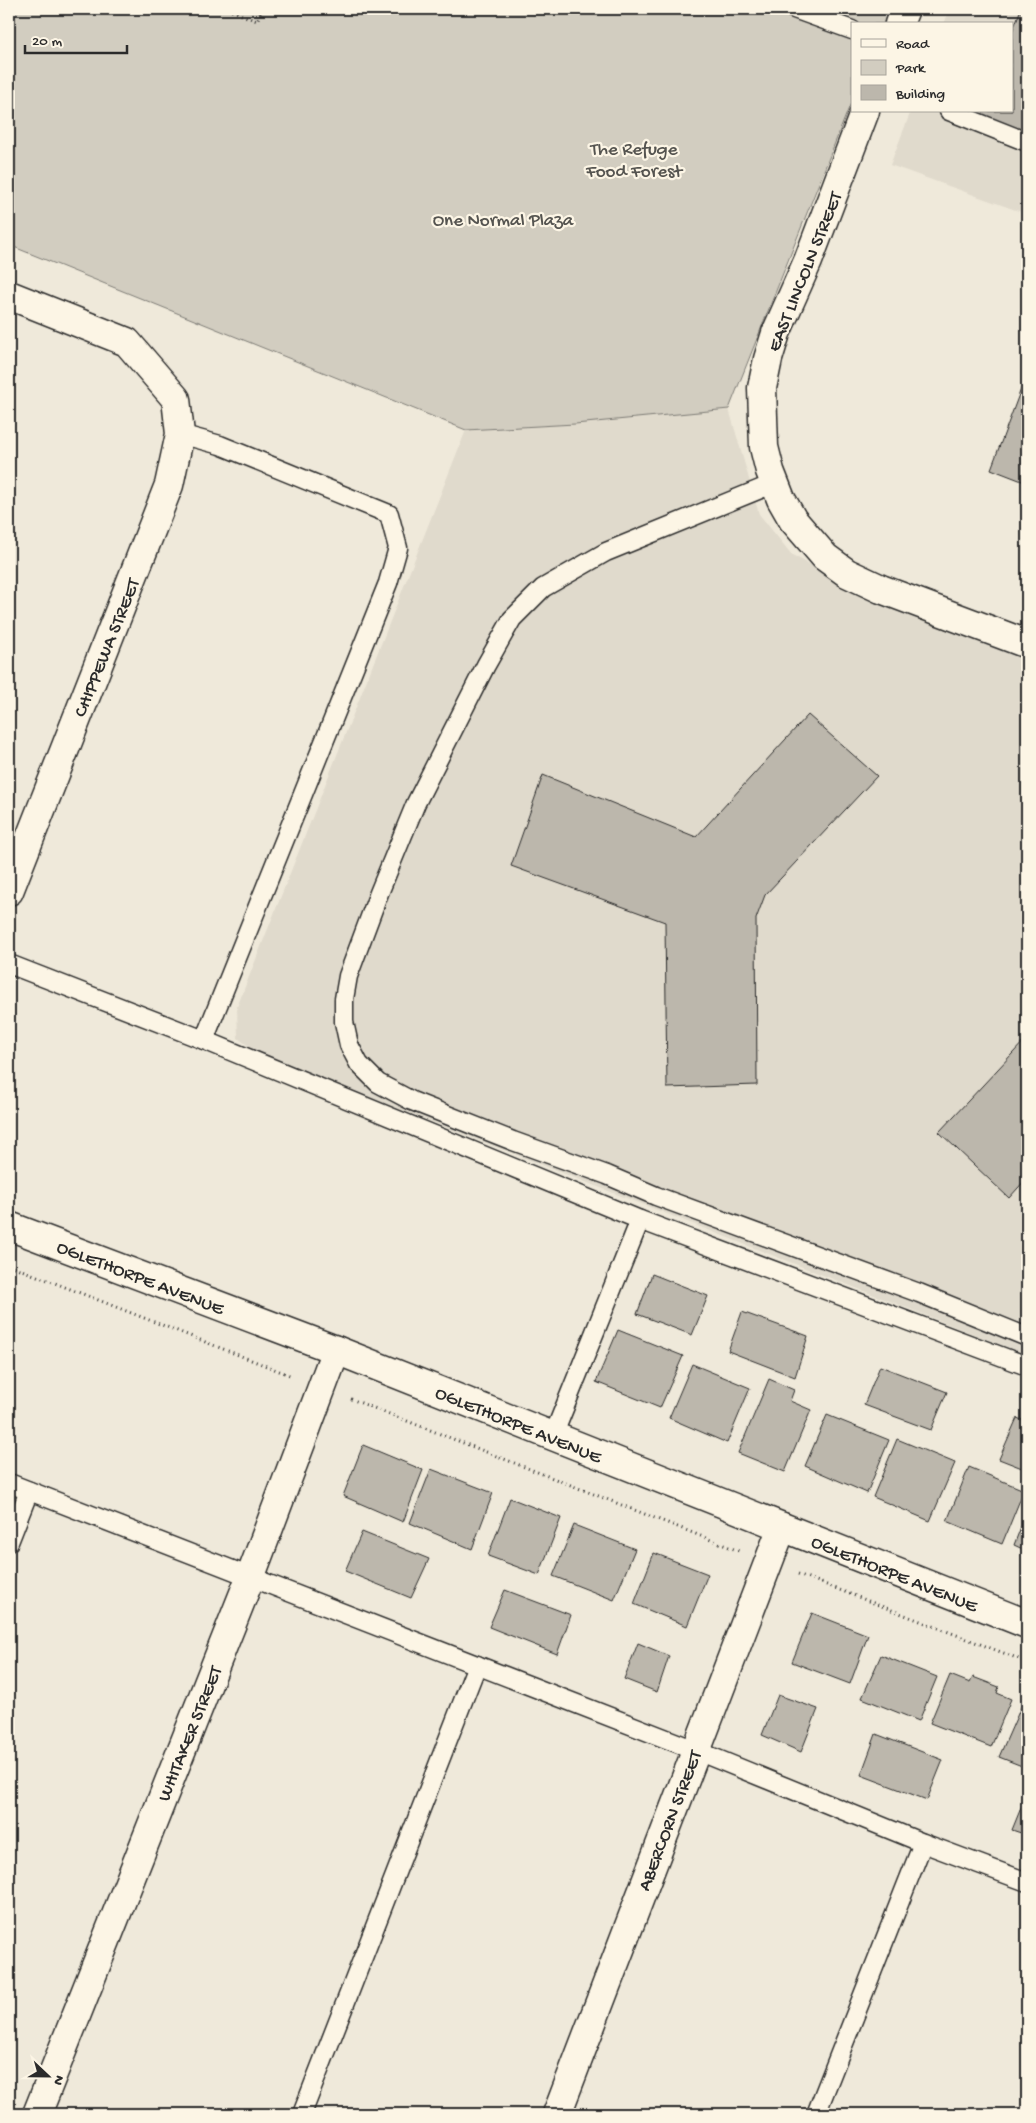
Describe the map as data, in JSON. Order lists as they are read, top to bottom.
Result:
{
  "streets": {
    "street": [
      "EAST LINCOLN STREET",
      "CHIPPEWA STREET",
      "OGLETHORPE AVENUE",
      "WHITAKER STREET",
      "ABERCORN STREET"
    ]
  },
  "crossings": [
    ["OGLETHORPE AVENUE", "WHITAKER STREET"],
    ["OGLETHORPE AVENUE", "ABERCORN STREET"]
  ],
  "parks": ["The Refuge Food Forest", "One Normal Plaza"],
  "legend": ["Road", "Park", "Building"],
  "scale_bar": "20 m",
  "north": "right"
}
